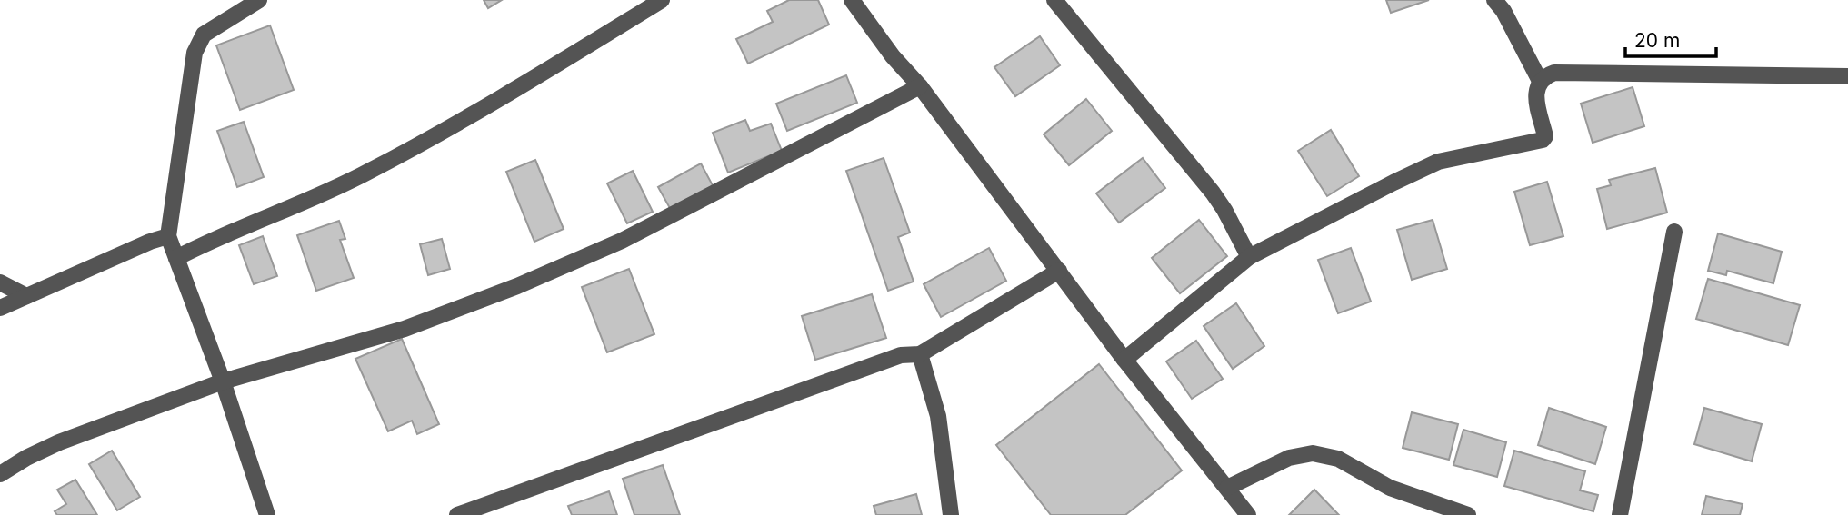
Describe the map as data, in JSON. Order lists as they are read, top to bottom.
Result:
{
  "scale_bar": "20 m"
}
